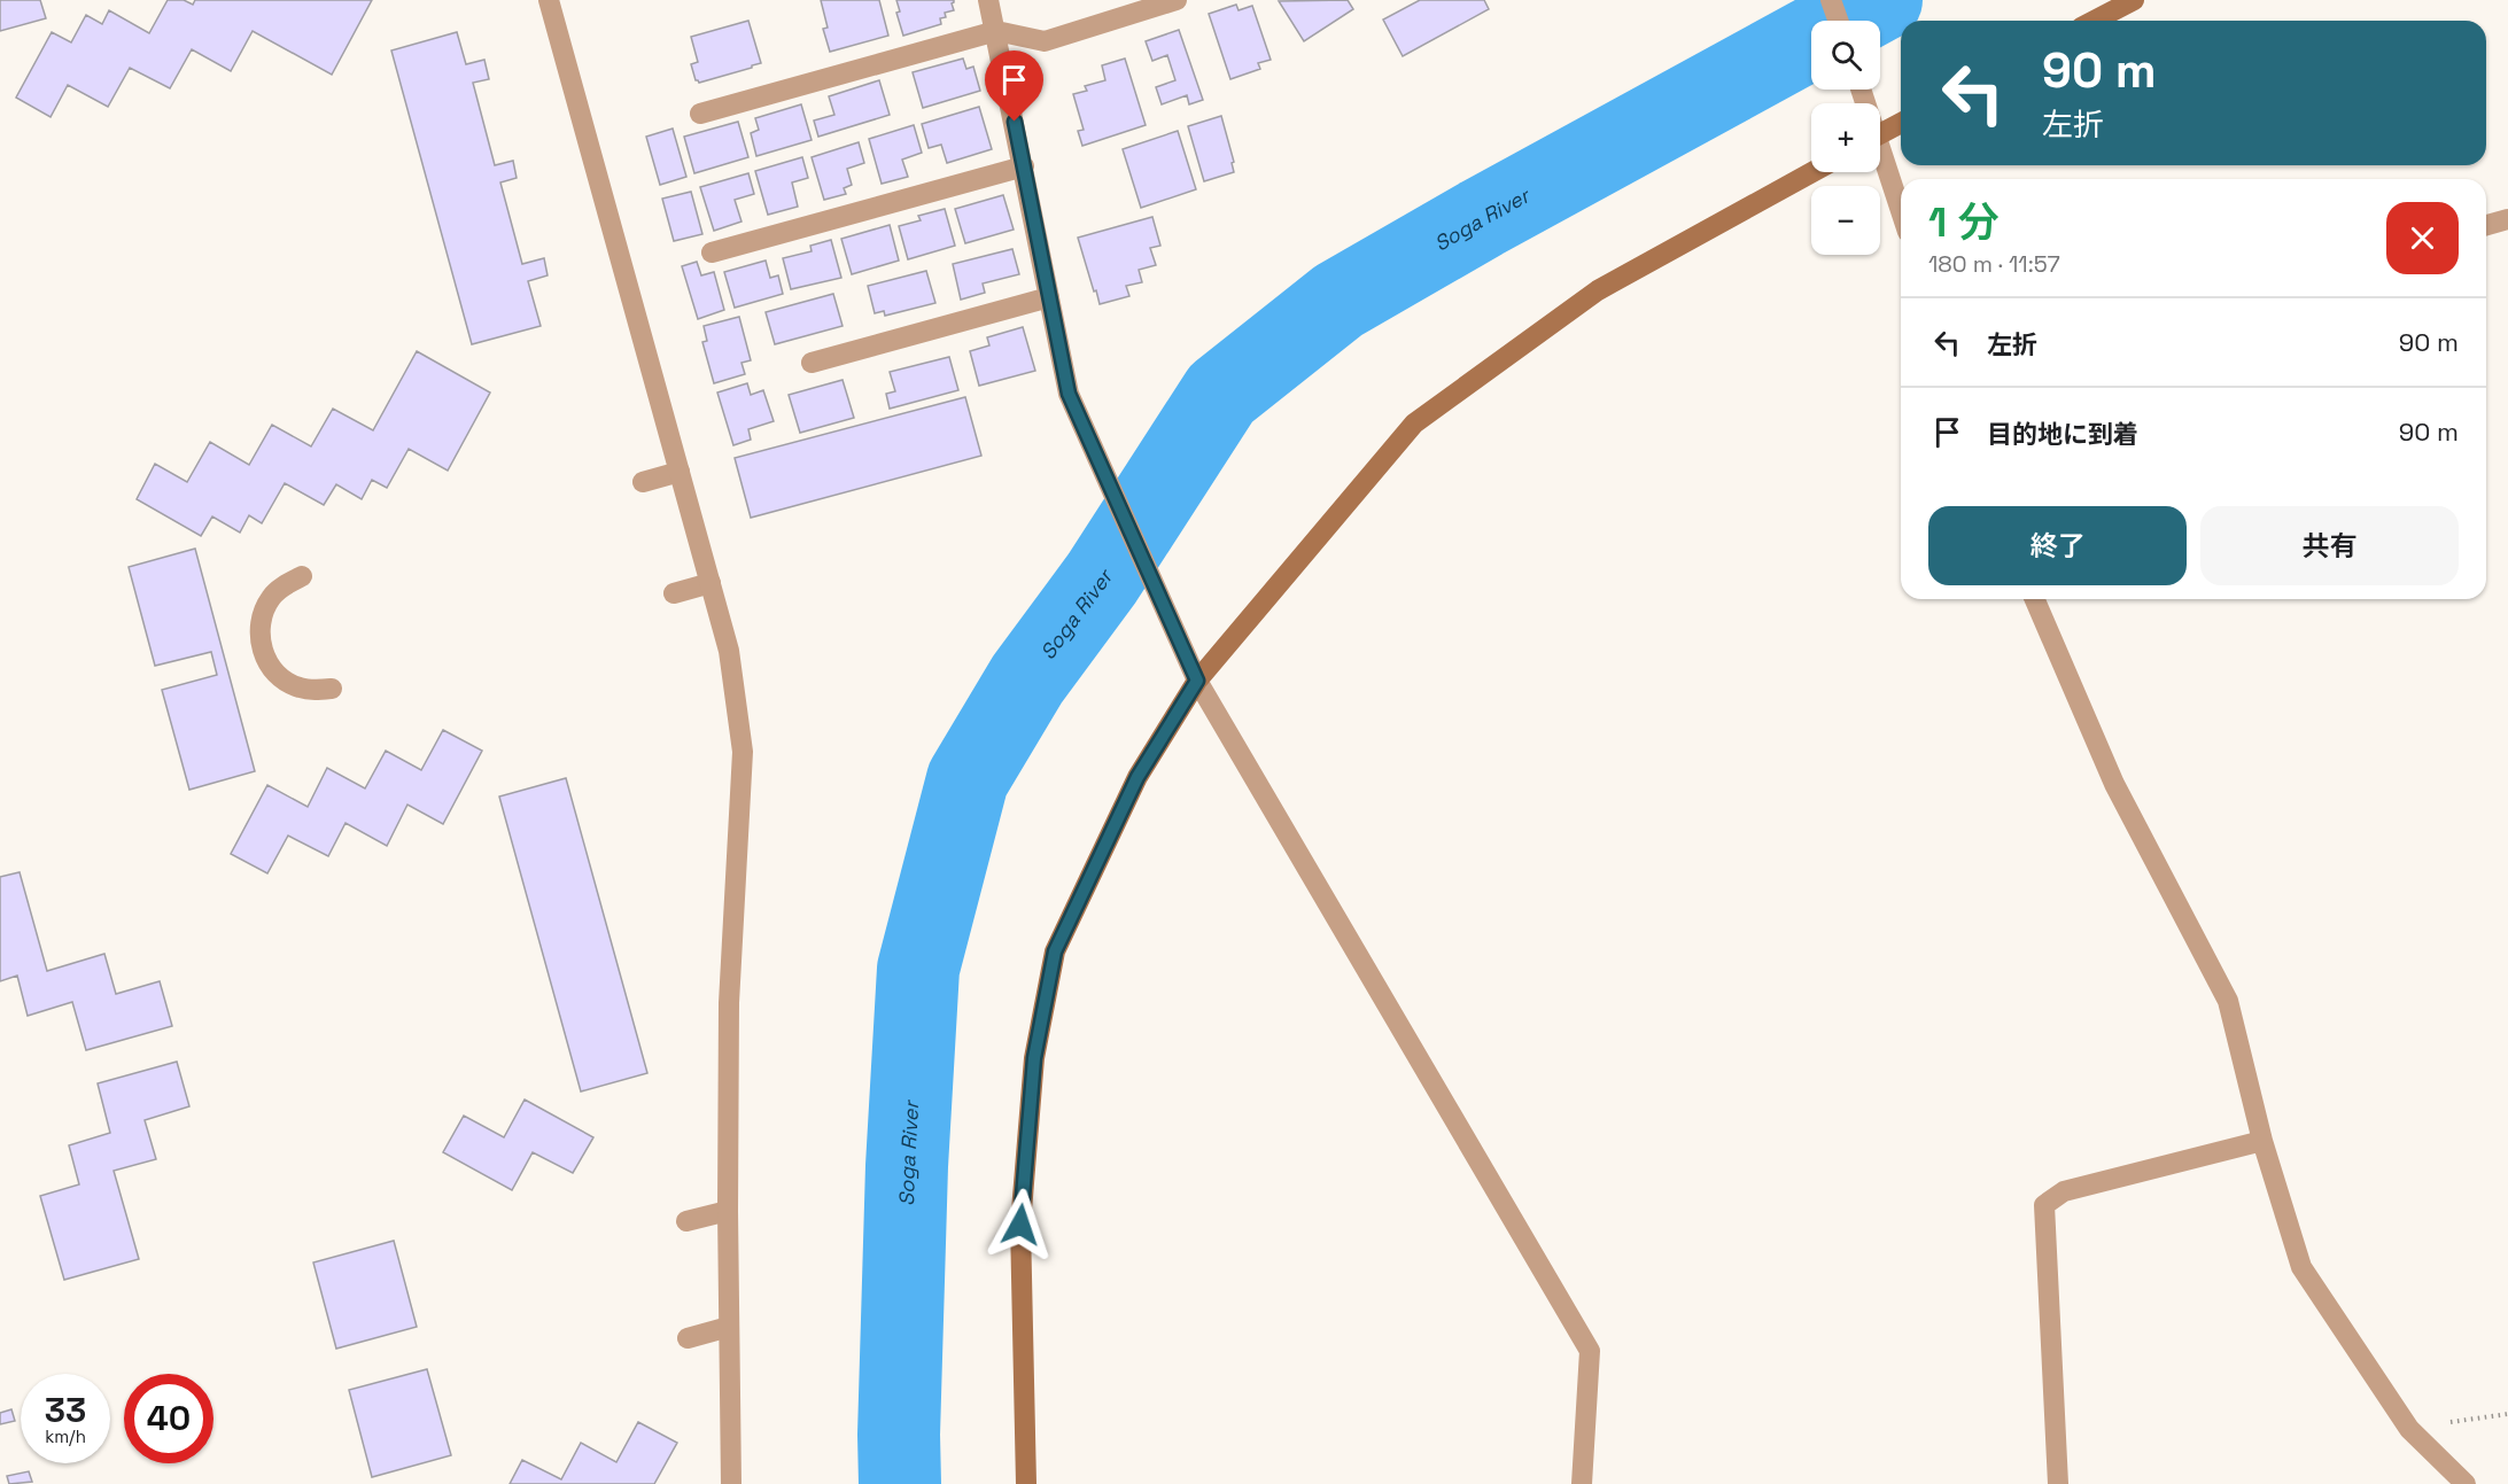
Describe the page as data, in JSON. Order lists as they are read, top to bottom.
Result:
{
  "water": ["Soga River"],
  "page": {
    "map_buttons": ["+", "−"],
    "turn": ["90 m", "左折"],
    "heading": ["1 分", "180 m · 11:57"],
    "list": [
      {
        "name": "左折",
        "value": "90 m"
      },
      {
        "name": "目的地に到着",
        "value": "90 m"
      }
    ],
    "buttons": ["終了", "共有"],
    "speed": "33 km/h",
    "limit": "40"
  }
}
